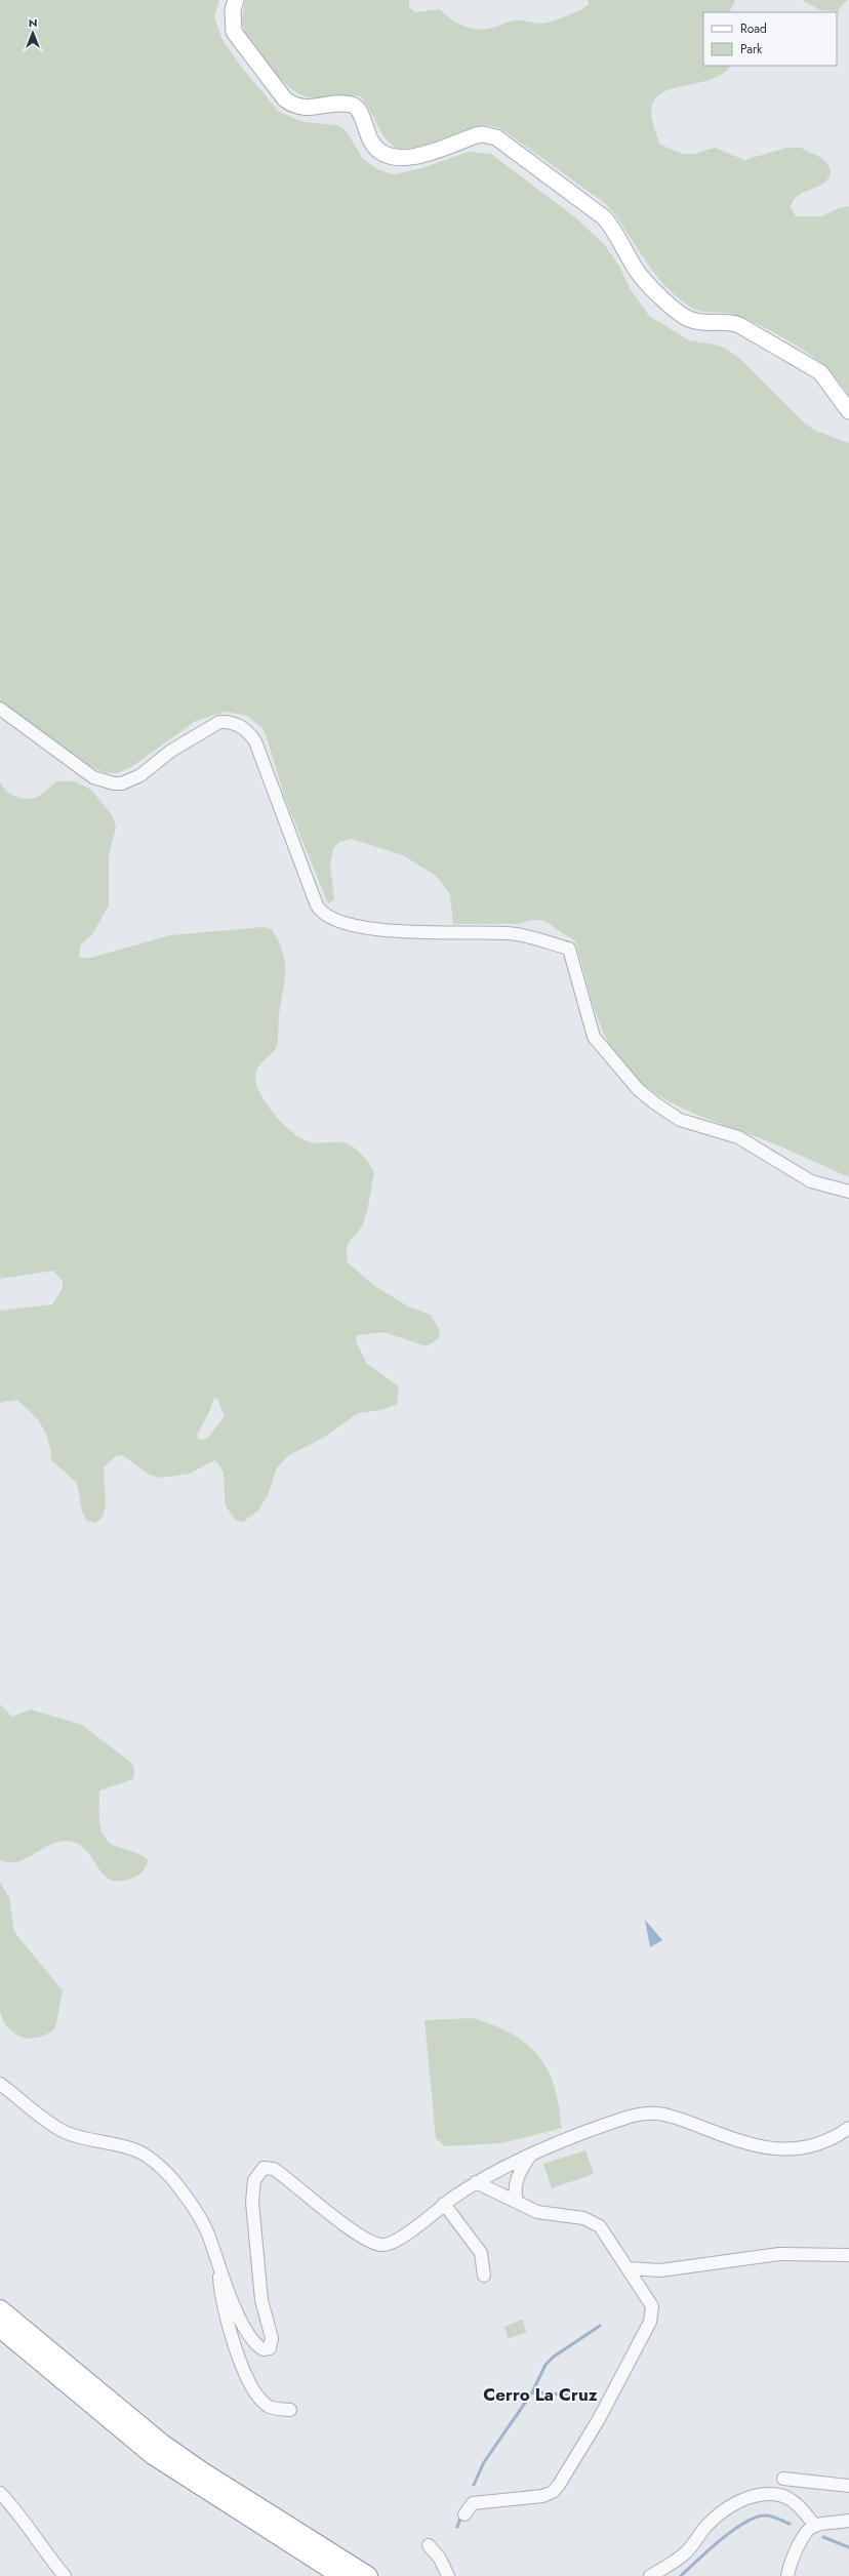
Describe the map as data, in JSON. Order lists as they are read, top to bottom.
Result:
{
  "districts": ["Cerro La Cruz"],
  "legend": ["Road", "Park"],
  "north": "top"
}
